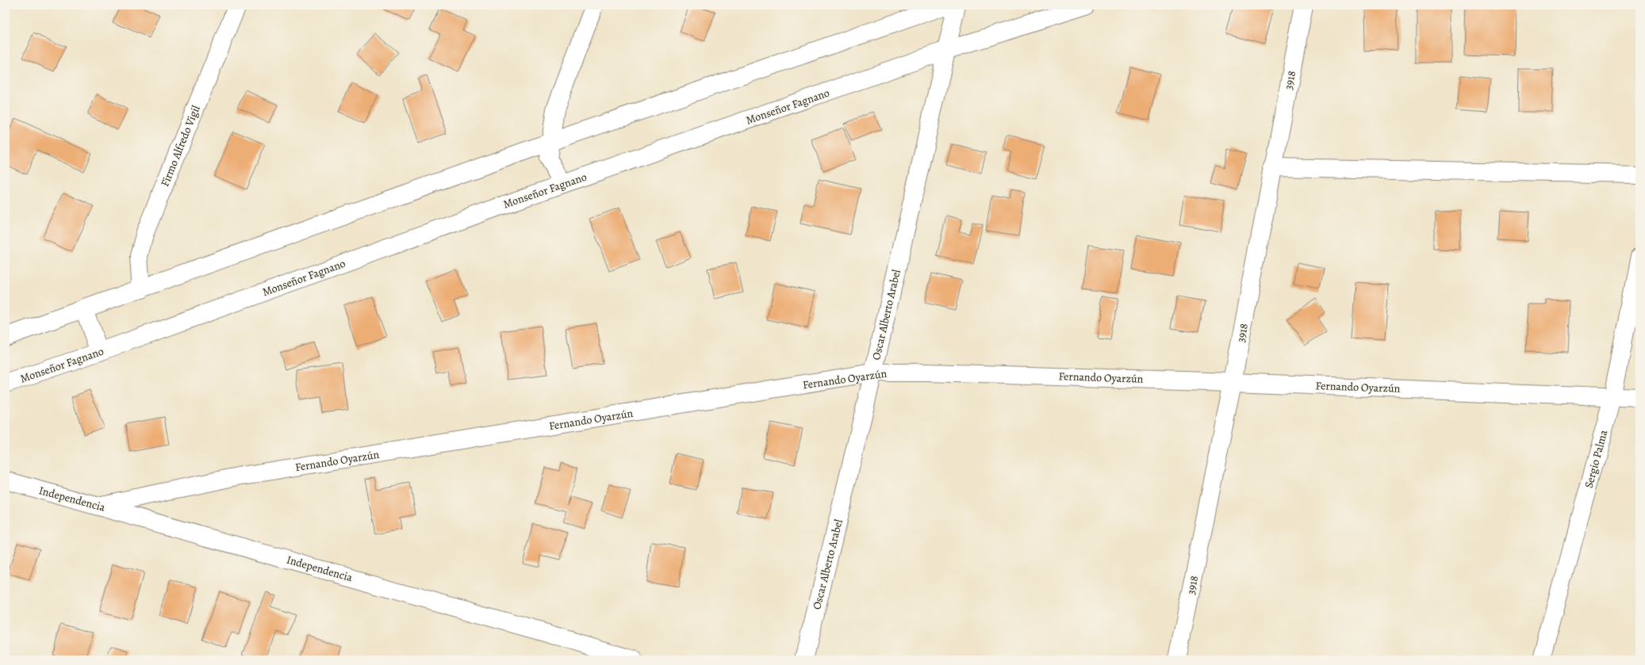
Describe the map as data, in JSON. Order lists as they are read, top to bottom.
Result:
{
  "streets": {
    "street": [
      "3918",
      "Monseñor Fagnano",
      "Firmo Alfredo Vigil",
      "Oscar Alberto Arabel",
      "Fernando Oyarzún",
      "Sergio Palma",
      "Independencia"
    ]
  },
  "crossings": [
    ["3918", "Fernando Oyarzún"],
    ["Monseñor Fagnano", "Oscar Alberto Arabel"],
    ["Oscar Alberto Arabel", "Fernando Oyarzún"],
    ["Fernando Oyarzún", "Sergio Palma"],
    ["Fernando Oyarzún", "Independencia"]
  ]
}
